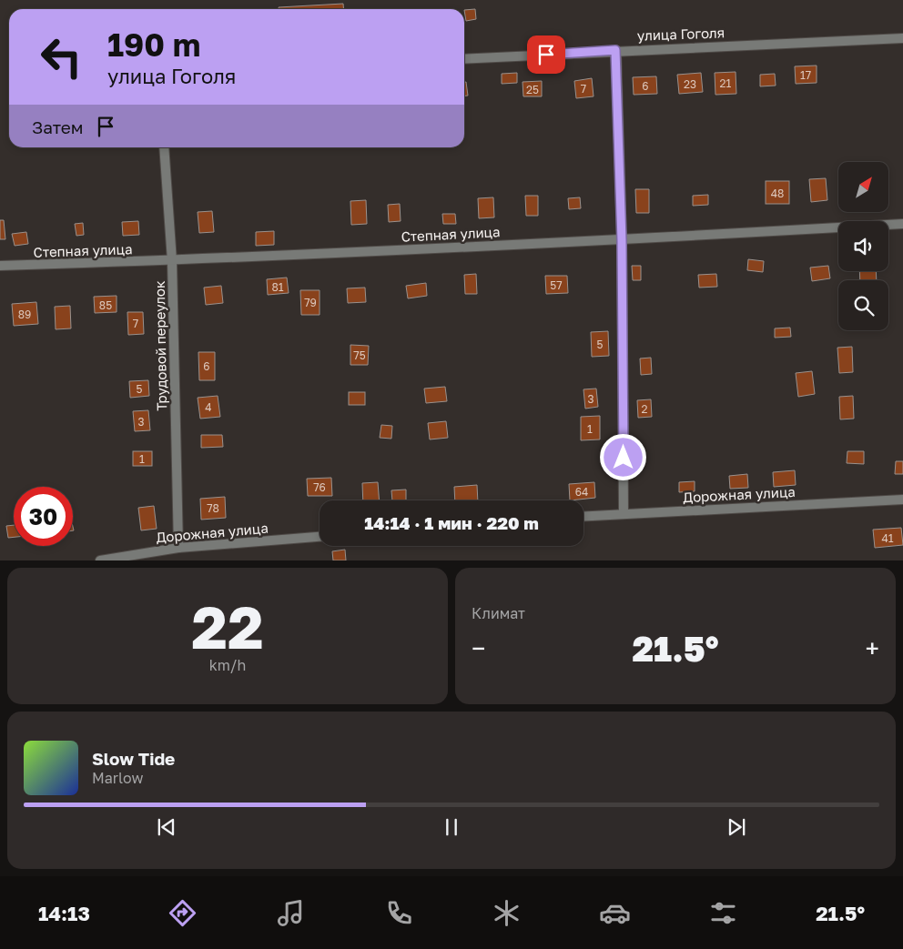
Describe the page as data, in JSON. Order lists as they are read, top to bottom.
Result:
{
  "streets": {
    "street": [
      "улица Гоголя",
      "Степная улица",
      "Трудовой переулок",
      "Дорожная улица"
    ]
  },
  "crossings": [
    ["Степная улица", "Трудовой переулок"],
    ["Трудовой переулок", "Дорожная улица"]
  ],
  "house_numbers": [
    "17",
    "21",
    "23",
    "6",
    "7",
    "25",
    "48",
    "57",
    "81",
    "79",
    "85",
    "89",
    "7",
    "5",
    "75",
    "6",
    "5",
    "3",
    "4",
    "2",
    "3",
    "1",
    "1",
    "76",
    "64",
    "78",
    "41"
  ],
  "north": "top right",
  "page": {
    "turn": ["190 m", "улица Гоголя"],
    "then": "Затем",
    "limit": "30",
    "trip": "14:14 · 1 мин · 220 m",
    "tile": [
      ["22", "km/h"],
      "Климат"
    ],
    "heat": ["−", "21.5°", "+"],
    "song": ["Slow Tide", "Marlow"],
    "tabs": ["14:13", "21.5°"]
  }
}
